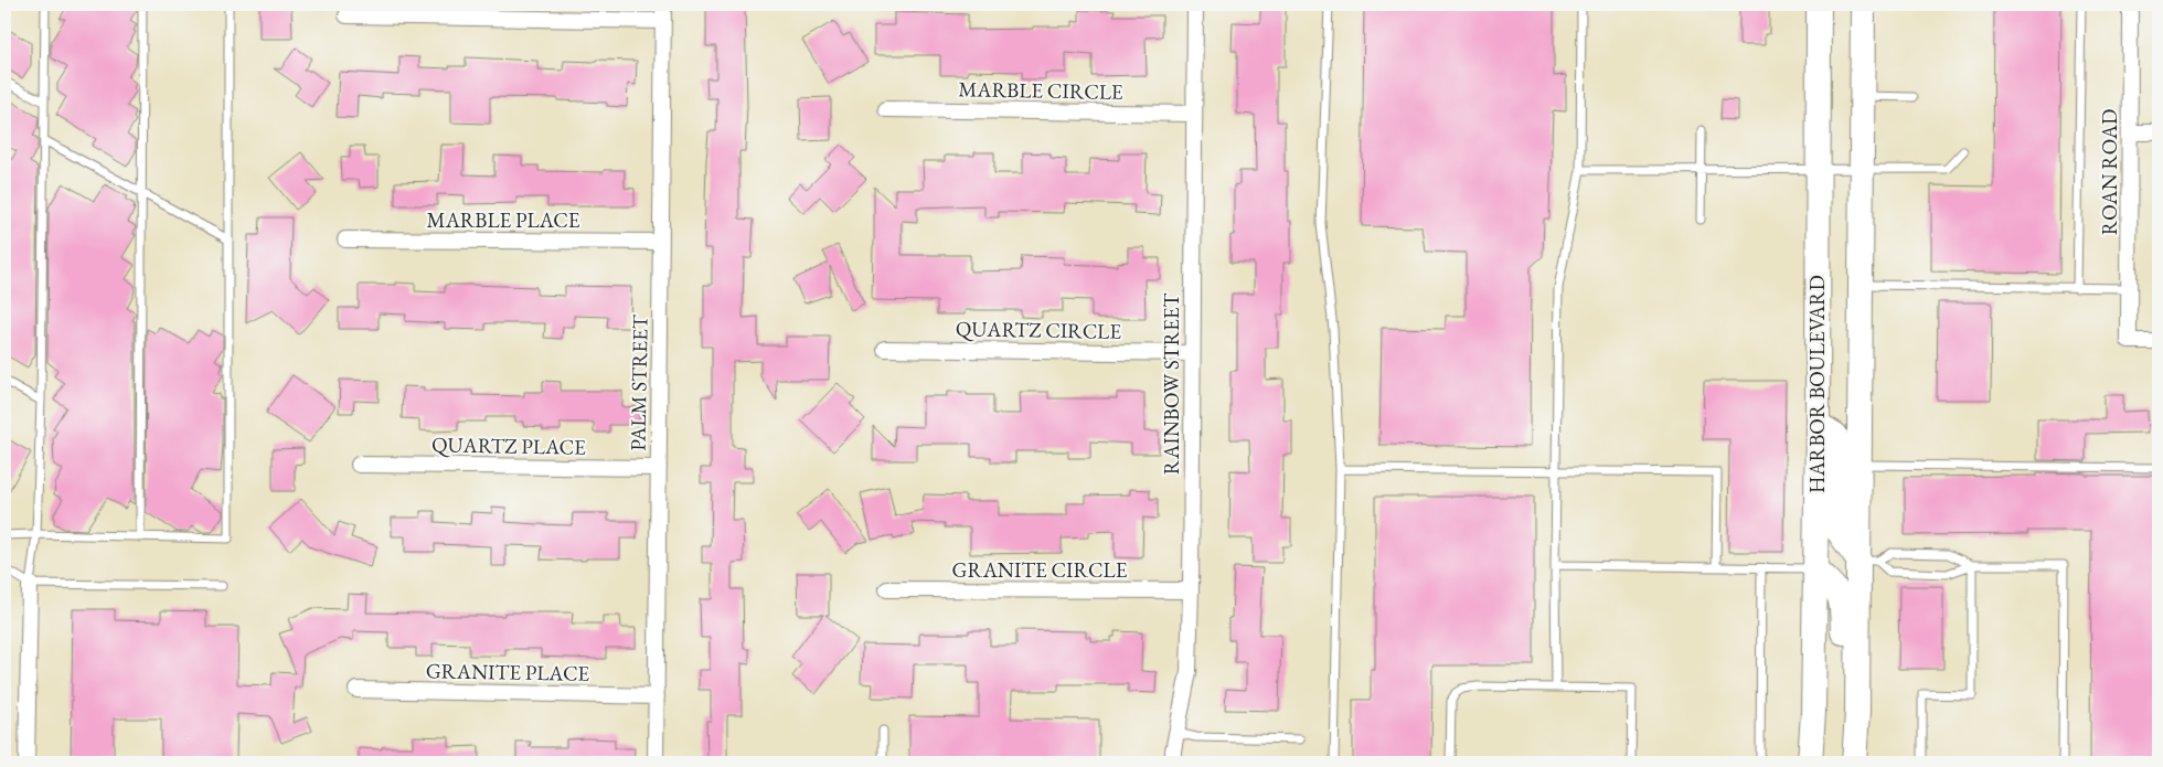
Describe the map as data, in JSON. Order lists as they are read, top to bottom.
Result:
{
  "streets": {
    "main road": ["HARBOR BOULEVARD"],
    "street": [
      "MARBLE CIRCLE",
      "ROAN ROAD",
      "MARBLE PLACE",
      "QUARTZ CIRCLE",
      "PALM STREET",
      "RAINBOW STREET",
      "QUARTZ PLACE",
      "GRANITE CIRCLE",
      "GRANITE PLACE"
    ]
  },
  "crossings": [
    ["MARBLE CIRCLE", "RAINBOW STREET"],
    ["MARBLE PLACE", "PALM STREET"],
    ["QUARTZ CIRCLE", "RAINBOW STREET"],
    ["PALM STREET", "QUARTZ PLACE"],
    ["PALM STREET", "GRANITE PLACE"],
    ["RAINBOW STREET", "GRANITE CIRCLE"]
  ]
}
